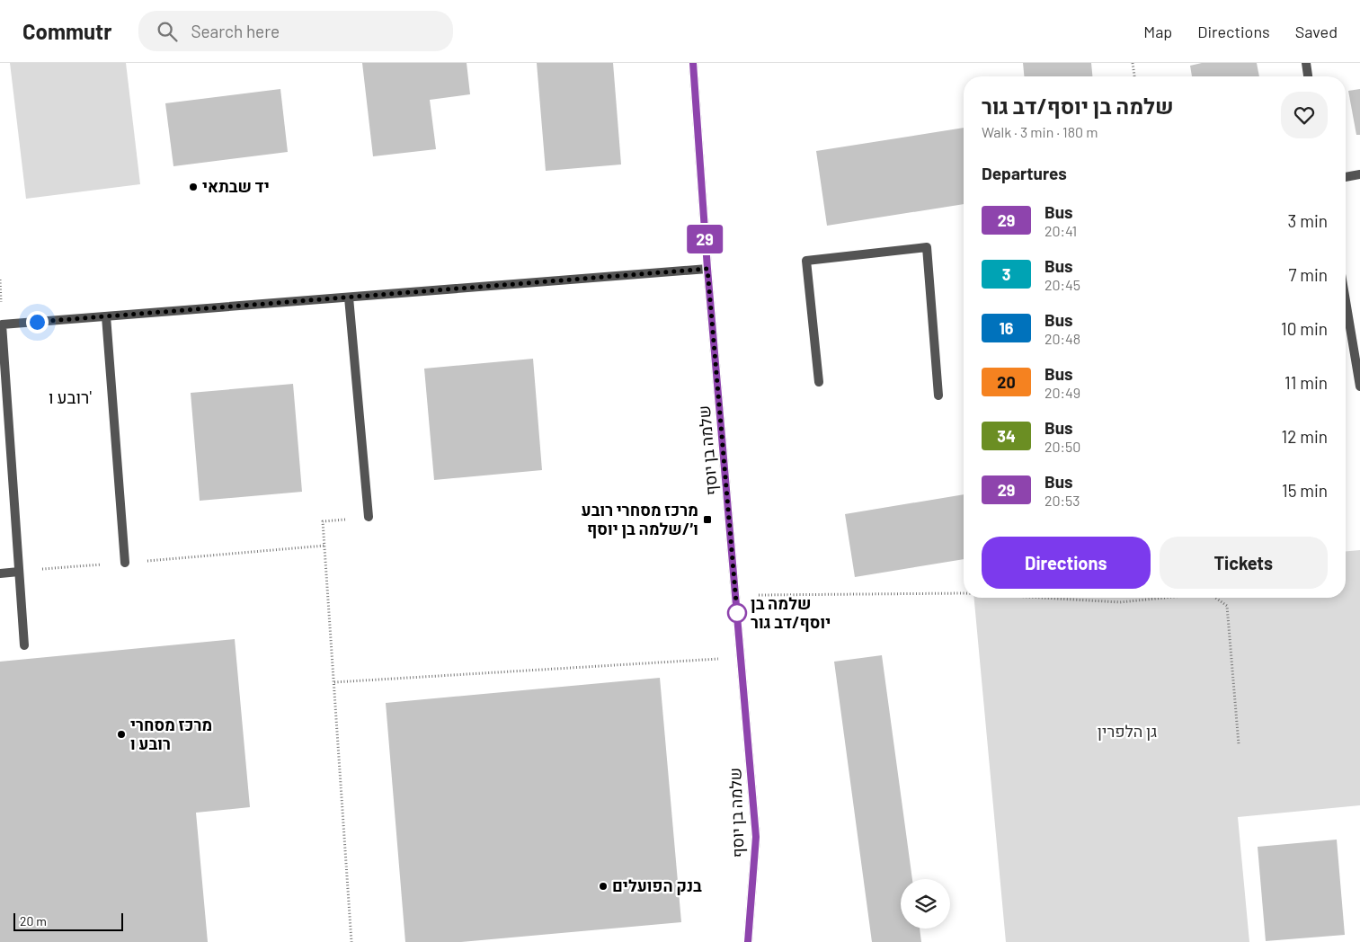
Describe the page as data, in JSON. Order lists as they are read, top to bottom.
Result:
{
  "streets": {
    "street": ["שלמה בן יוסף"]
  },
  "districts": ["רובע ו'"],
  "parks": ["גן הלפרין"],
  "places": {
    "other": [
      "יד שבתאי",
      "שלמה בן יוסף/דב גור",
      "מרכז מסחרי רובע ו",
      "בנק הפועלים"
    ],
    "transit": ["מרכז מסחרי רובע ו׳/שלמה בן יוסף"]
  },
  "lines": ["bus line 29"],
  "scale_bar": "20 m",
  "page": {
    "header": "Commutr",
    "search": "Search here",
    "nav": ["Map", "Directions", "Saved"],
    "on_map": "29",
    "heading": [
      ["שלמה בן יוסף/דב גור", "Walk · 3 min · 180 m"],
      "Departures"
    ],
    "list": [
      {
        "mark": "29",
        "name": "Bus",
        "note": "20:41",
        "value": "3 min"
      },
      {
        "mark": "3",
        "name": "Bus",
        "note": "20:45",
        "value": "7 min"
      },
      {
        "mark": "16",
        "name": "Bus",
        "note": "20:48",
        "value": "10 min"
      },
      {
        "mark": "20",
        "name": "Bus",
        "note": "20:49",
        "value": "11 min"
      },
      {
        "mark": "34",
        "name": "Bus",
        "note": "20:50",
        "value": "12 min"
      },
      {
        "mark": "29",
        "name": "Bus",
        "note": "20:53",
        "value": "15 min"
      }
    ],
    "buttons": ["Directions", "Tickets"],
    "scale": "20 m"
  }
}
